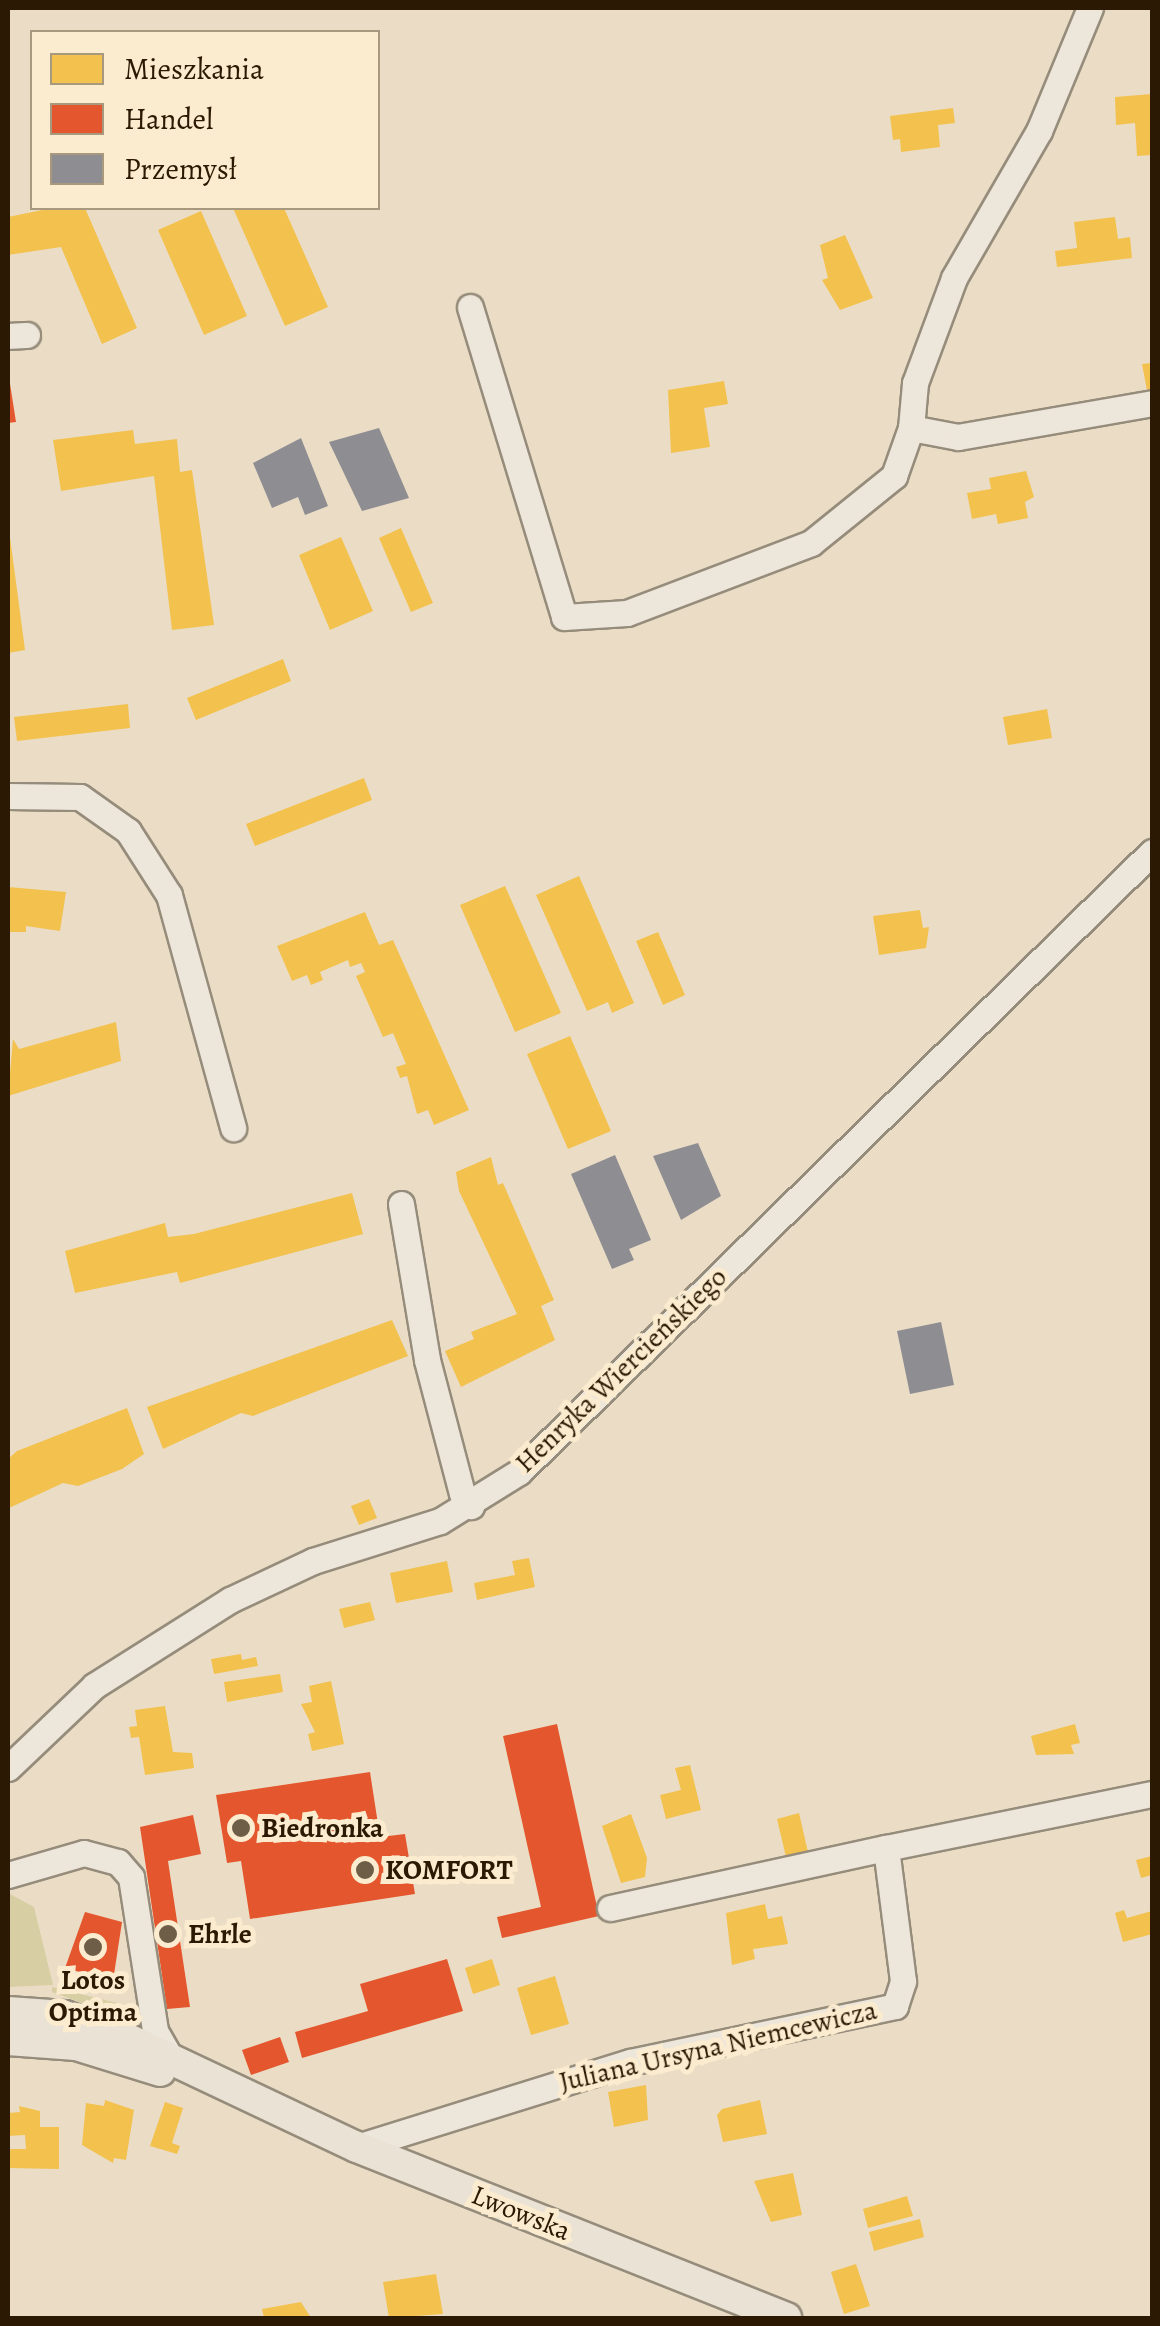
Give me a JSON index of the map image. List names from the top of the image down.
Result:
{
  "streets": {
    "main road": ["Lwowska"],
    "street": ["Henryka Wiercieńskiego", "Juliana Ursyna Niemcewicza"]
  },
  "crossings": [
    ["Juliana Ursyna Niemcewicza", "Lwowska"]
  ],
  "places": [
    "Biedronka",
    "KOMFORT",
    "Ehrle",
    "Lotos Optima"
  ],
  "legend": ["Mieszkania", "Handel", "Przemysł"]
}
